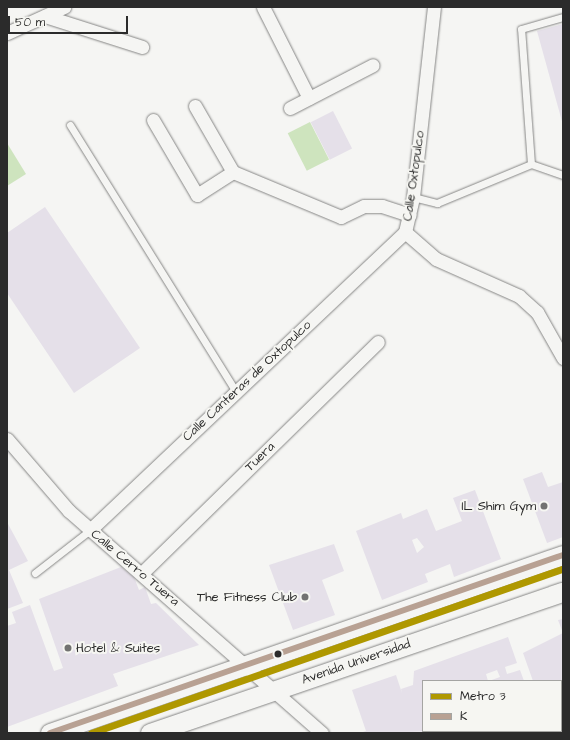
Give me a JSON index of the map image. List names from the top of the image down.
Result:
{
  "streets": {
    "main road": ["Avenida Universidad"],
    "street": [
      "Calle Oxtopulco",
      "Calle Canteras de Oxtopulco",
      "Tuera",
      "Calle Cerro Tuera"
    ]
  },
  "crossings": [
    ["Calle Oxtopulco", "Calle Canteras de Oxtopulco"],
    ["Calle Canteras de Oxtopulco", "Calle Cerro Tuera"],
    ["Tuera", "Calle Cerro Tuera"],
    ["Calle Cerro Tuera", "Avenida Universidad"]
  ],
  "places": ["IL Shim Gym", "The Fitness Club", "Hotel & Suites"],
  "lines": ["transit line K", "metro line 3"],
  "legend": ["Metro 3", "K"],
  "scale_bar": "50 m"
}
